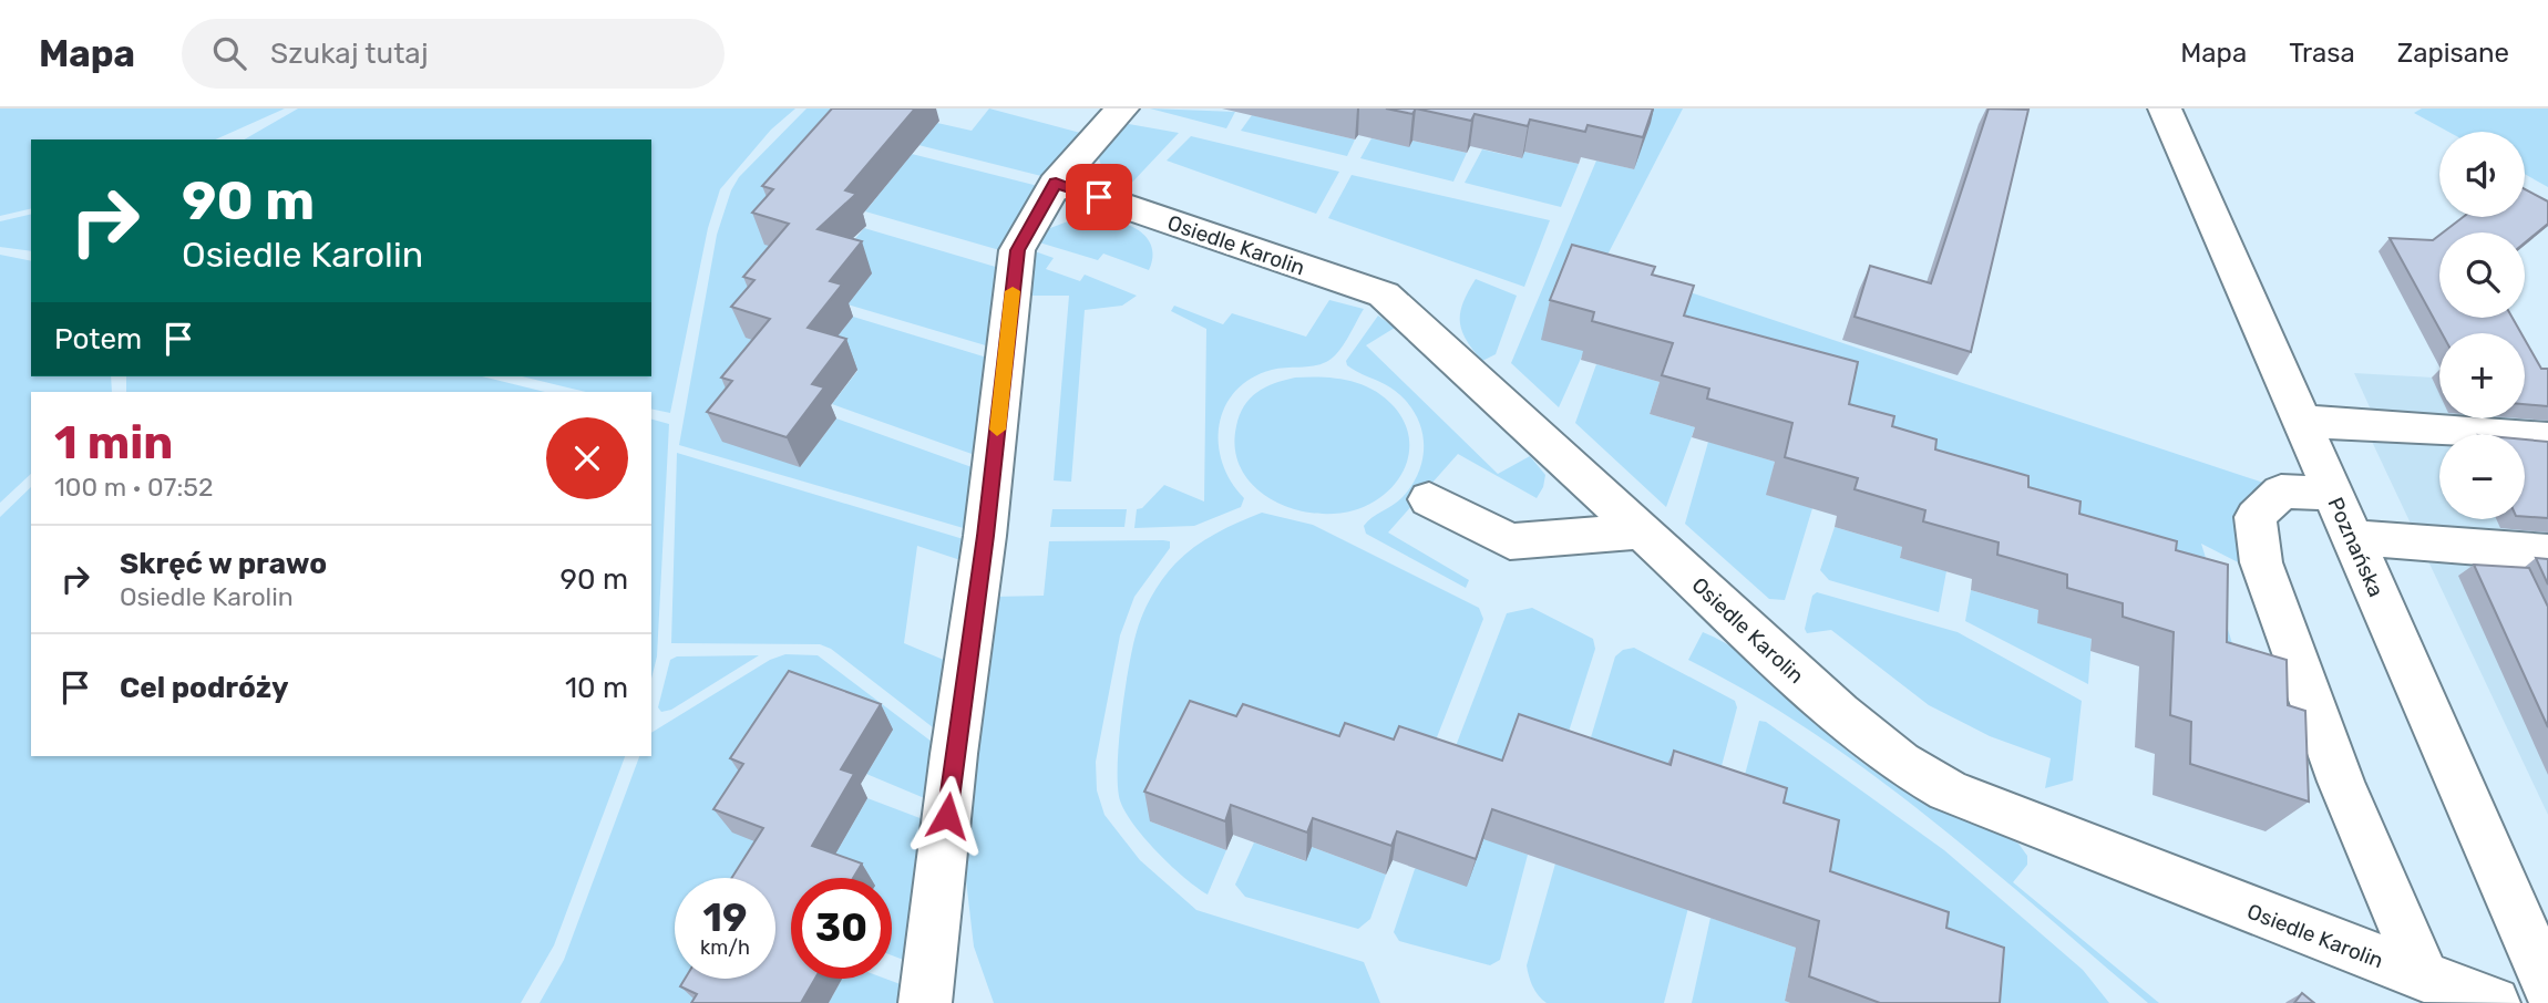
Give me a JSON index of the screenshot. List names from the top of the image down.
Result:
{
  "streets": {
    "street": ["Osiedle Karolin", "Poznańska"]
  },
  "page": {
    "header": "Mapa",
    "search": "Szukaj tutaj",
    "nav": ["Mapa", "Trasa", "Zapisane"],
    "map_buttons": ["+", "−"],
    "turn": ["90 m", "Osiedle Karolin"],
    "then": "Potem",
    "heading": ["1 min", "100 m · 07:52"],
    "list": [
      {
        "name": "Skręć w prawo",
        "note": "Osiedle Karolin",
        "value": "90 m"
      },
      {
        "name": "Cel podróży",
        "value": "10 m"
      }
    ],
    "speed": "19 km/h",
    "limit": "30"
  }
}
